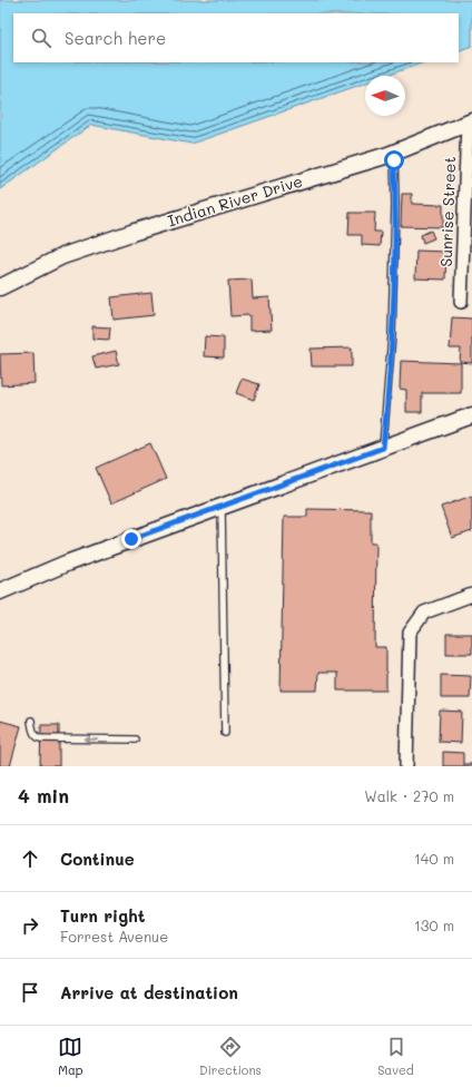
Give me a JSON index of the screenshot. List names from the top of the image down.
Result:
{
  "streets": {
    "street": ["Indian River Drive", "Sunrise Street"]
  },
  "crossings": [
    ["Indian River Drive", "Sunrise Street"]
  ],
  "north": "left",
  "page": {
    "search": "Search here",
    "heading": ["4 min", "Walk · 270 m"],
    "list": [
      ["Continue", "140 m"],
      ["Turn right", "Forrest Avenue", "130 m"],
      "Arrive at destination"
    ],
    "nav": ["Map", "Directions", "Saved"]
  }
}
